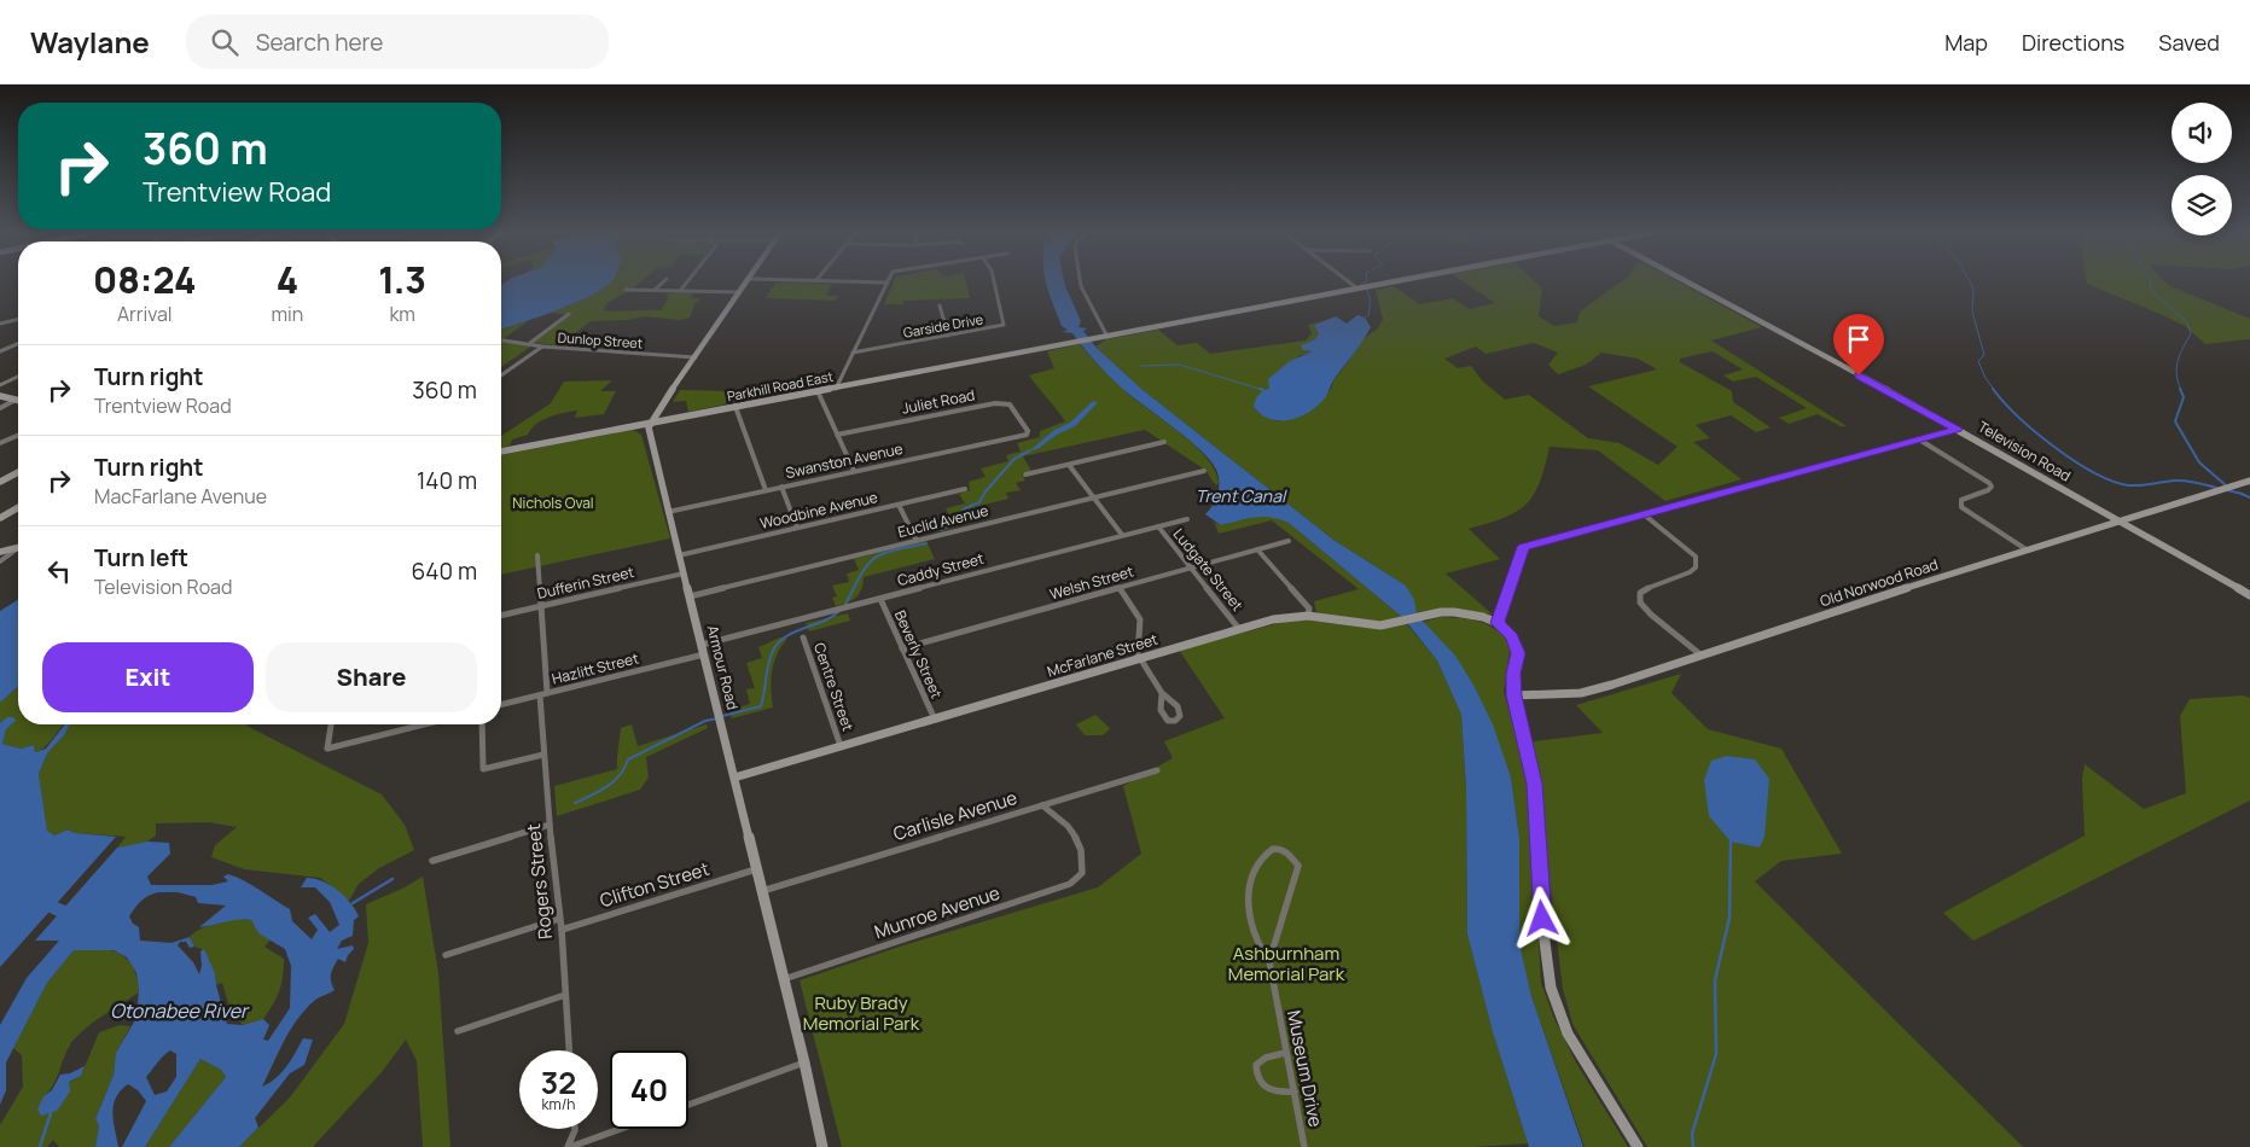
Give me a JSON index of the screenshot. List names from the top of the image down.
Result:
{
  "streets": {
    "main road": [
      "Parkhill Road East",
      "Television Road",
      "Old Norwood Road",
      "McFarlane Street",
      "Armour Road"
    ],
    "street": [
      "Garside Drive",
      "Dunlop Street",
      "Juliet Road",
      "Swanston Avenue",
      "Woodbine Avenue",
      "Euclid Avenue",
      "Caddy Street",
      "Ludgate Street",
      "Dufferin Street",
      "Welsh Street",
      "Beverly Street",
      "Hazlitt Street",
      "Centre Street",
      "Carlisle Avenue",
      "Rogers Street",
      "Clifton Street",
      "Munroe Avenue",
      "Museum Drive"
    ]
  },
  "crossings": [
    ["Parkhill Road East", "Armour Road"],
    ["Juliet Road", "Swanston Avenue"],
    ["Television Road", "Old Norwood Road"],
    ["Swanston Avenue", "Armour Road"],
    ["Woodbine Avenue", "Armour Road"],
    ["Euclid Avenue", "Armour Road"],
    ["Caddy Street", "Ludgate Street"],
    ["Caddy Street", "Beverly Street"],
    ["Caddy Street", "Armour Road"],
    ["Ludgate Street", "Welsh Street"],
    ["Ludgate Street", "McFarlane Street"],
    ["Dufferin Street", "Armour Road"],
    ["Dufferin Street", "Rogers Street"],
    ["Welsh Street", "Beverly Street"],
    ["Beverly Street", "McFarlane Street"],
    ["McFarlane Street", "Armour Road"],
    ["McFarlane Street", "Centre Street"],
    ["Armour Road", "Hazlitt Street"],
    ["Armour Road", "Carlisle Avenue"],
    ["Armour Road", "Clifton Street"],
    ["Armour Road", "Munroe Avenue"],
    ["Hazlitt Street", "Rogers Street"],
    ["Carlisle Avenue", "Munroe Avenue"],
    ["Rogers Street", "Clifton Street"]
  ],
  "water": ["Trent Canal", "Otonabee River"],
  "parks": ["Nichols Oval", "Ashburnham Memorial Park", "Ruby Brady Memorial Park"],
  "page": {
    "header": "Waylane",
    "search": "Search here",
    "nav": ["Map", "Directions", "Saved"],
    "turn": ["360 m", "Trentview Road"],
    "eta": [
      "08:24",
      "Arrival",
      "4",
      "min",
      "1.3",
      "km"
    ],
    "list": [
      {
        "name": "Turn right",
        "note": "Trentview Road",
        "value": "360 m"
      },
      {
        "name": "Turn right",
        "note": "MacFarlane Avenue",
        "value": "140 m"
      },
      {
        "name": "Turn left",
        "note": "Television Road",
        "value": "640 m"
      }
    ],
    "buttons": ["Exit", "Share"],
    "speed": "32 km/h",
    "limit": "40"
  }
}
